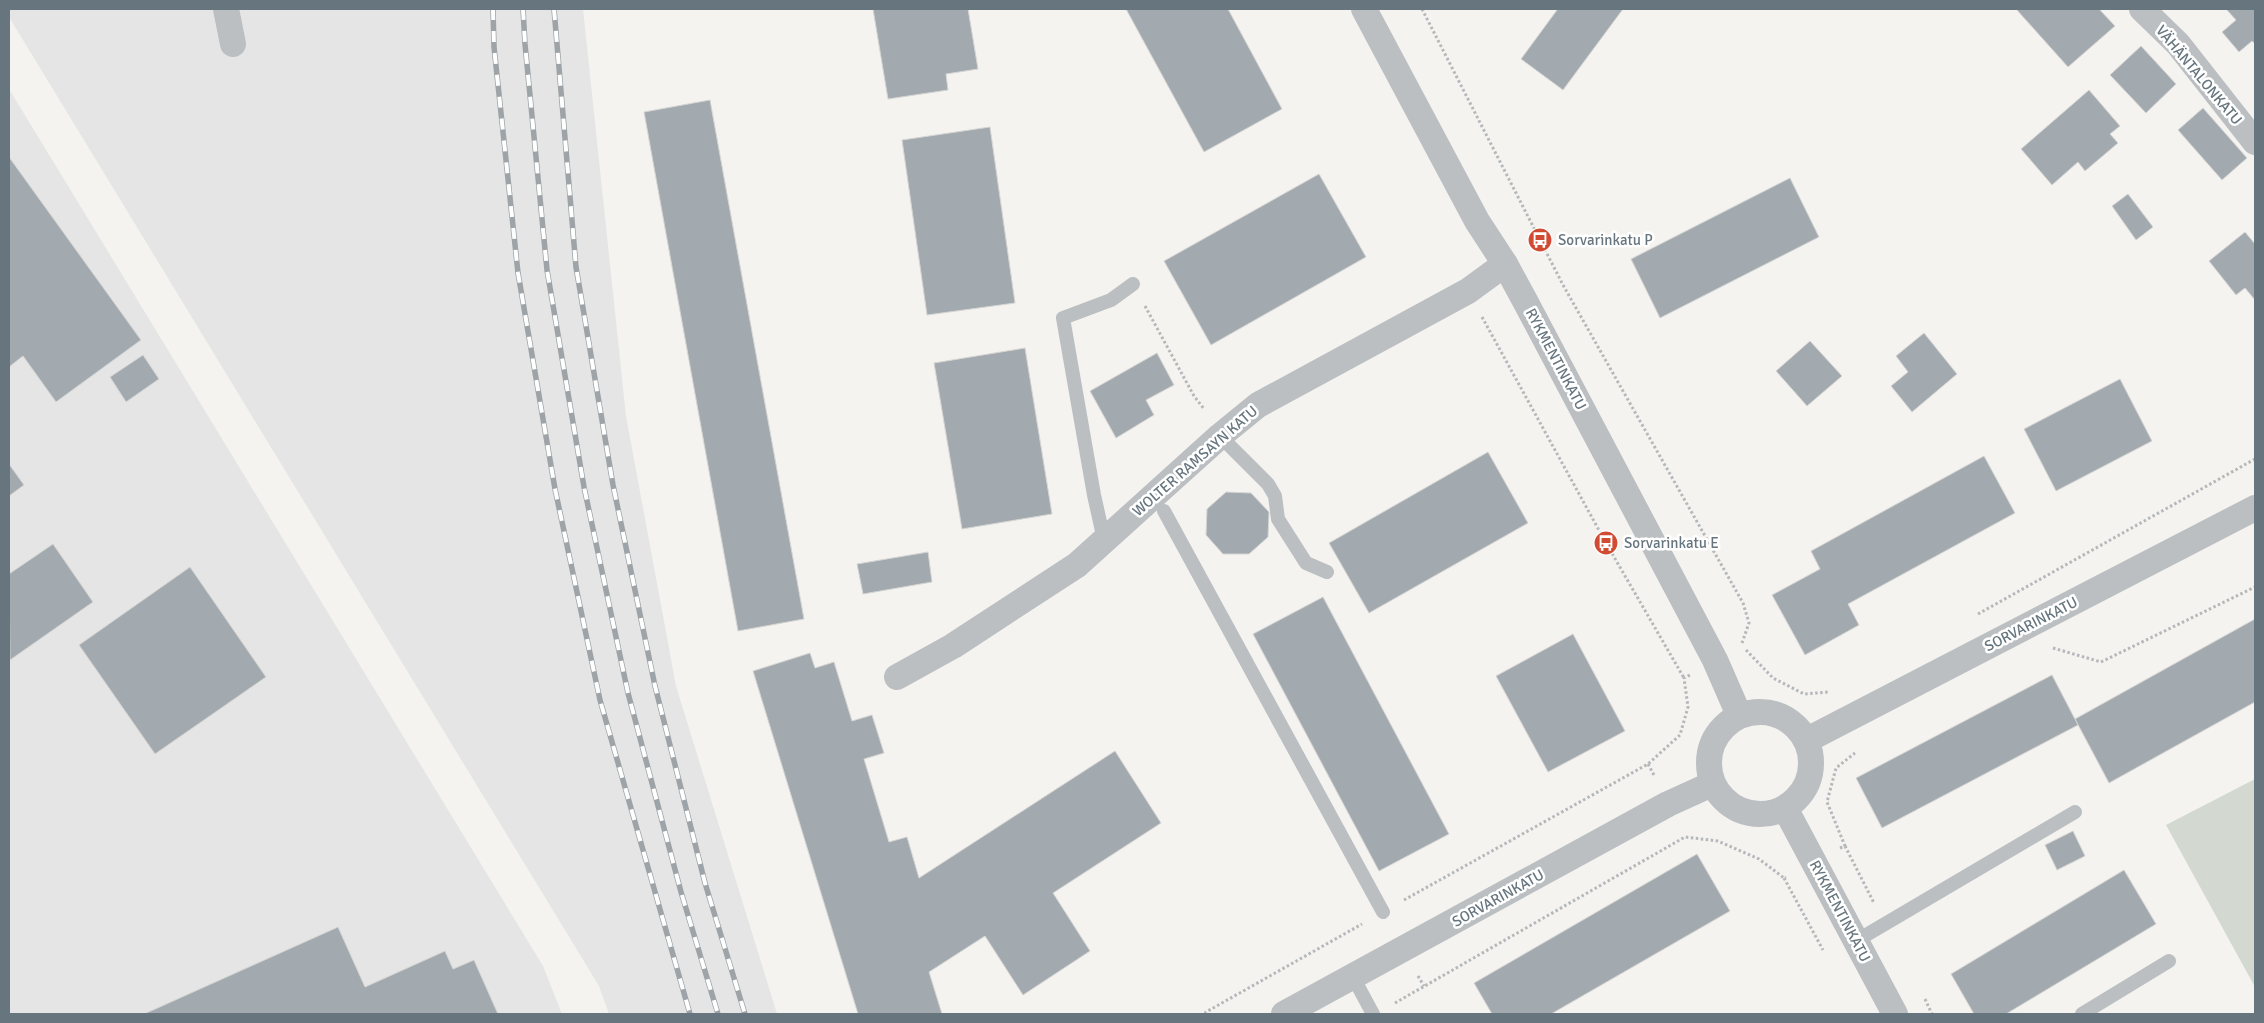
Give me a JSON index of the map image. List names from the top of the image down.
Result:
{
  "streets": {
    "street": [
      "VÄHÄNTALONKATU",
      "RYKMENTINKATU",
      "WOLTER RAMSAYN KATU",
      "SORVARINKATU"
    ]
  },
  "crossings": [
    ["RYKMENTINKATU", "WOLTER RAMSAYN KATU"],
    ["RYKMENTINKATU", "SORVARINKATU"]
  ],
  "places": {
    "bus stop": ["Sorvarinkatu P", "Sorvarinkatu E"]
  }
}
